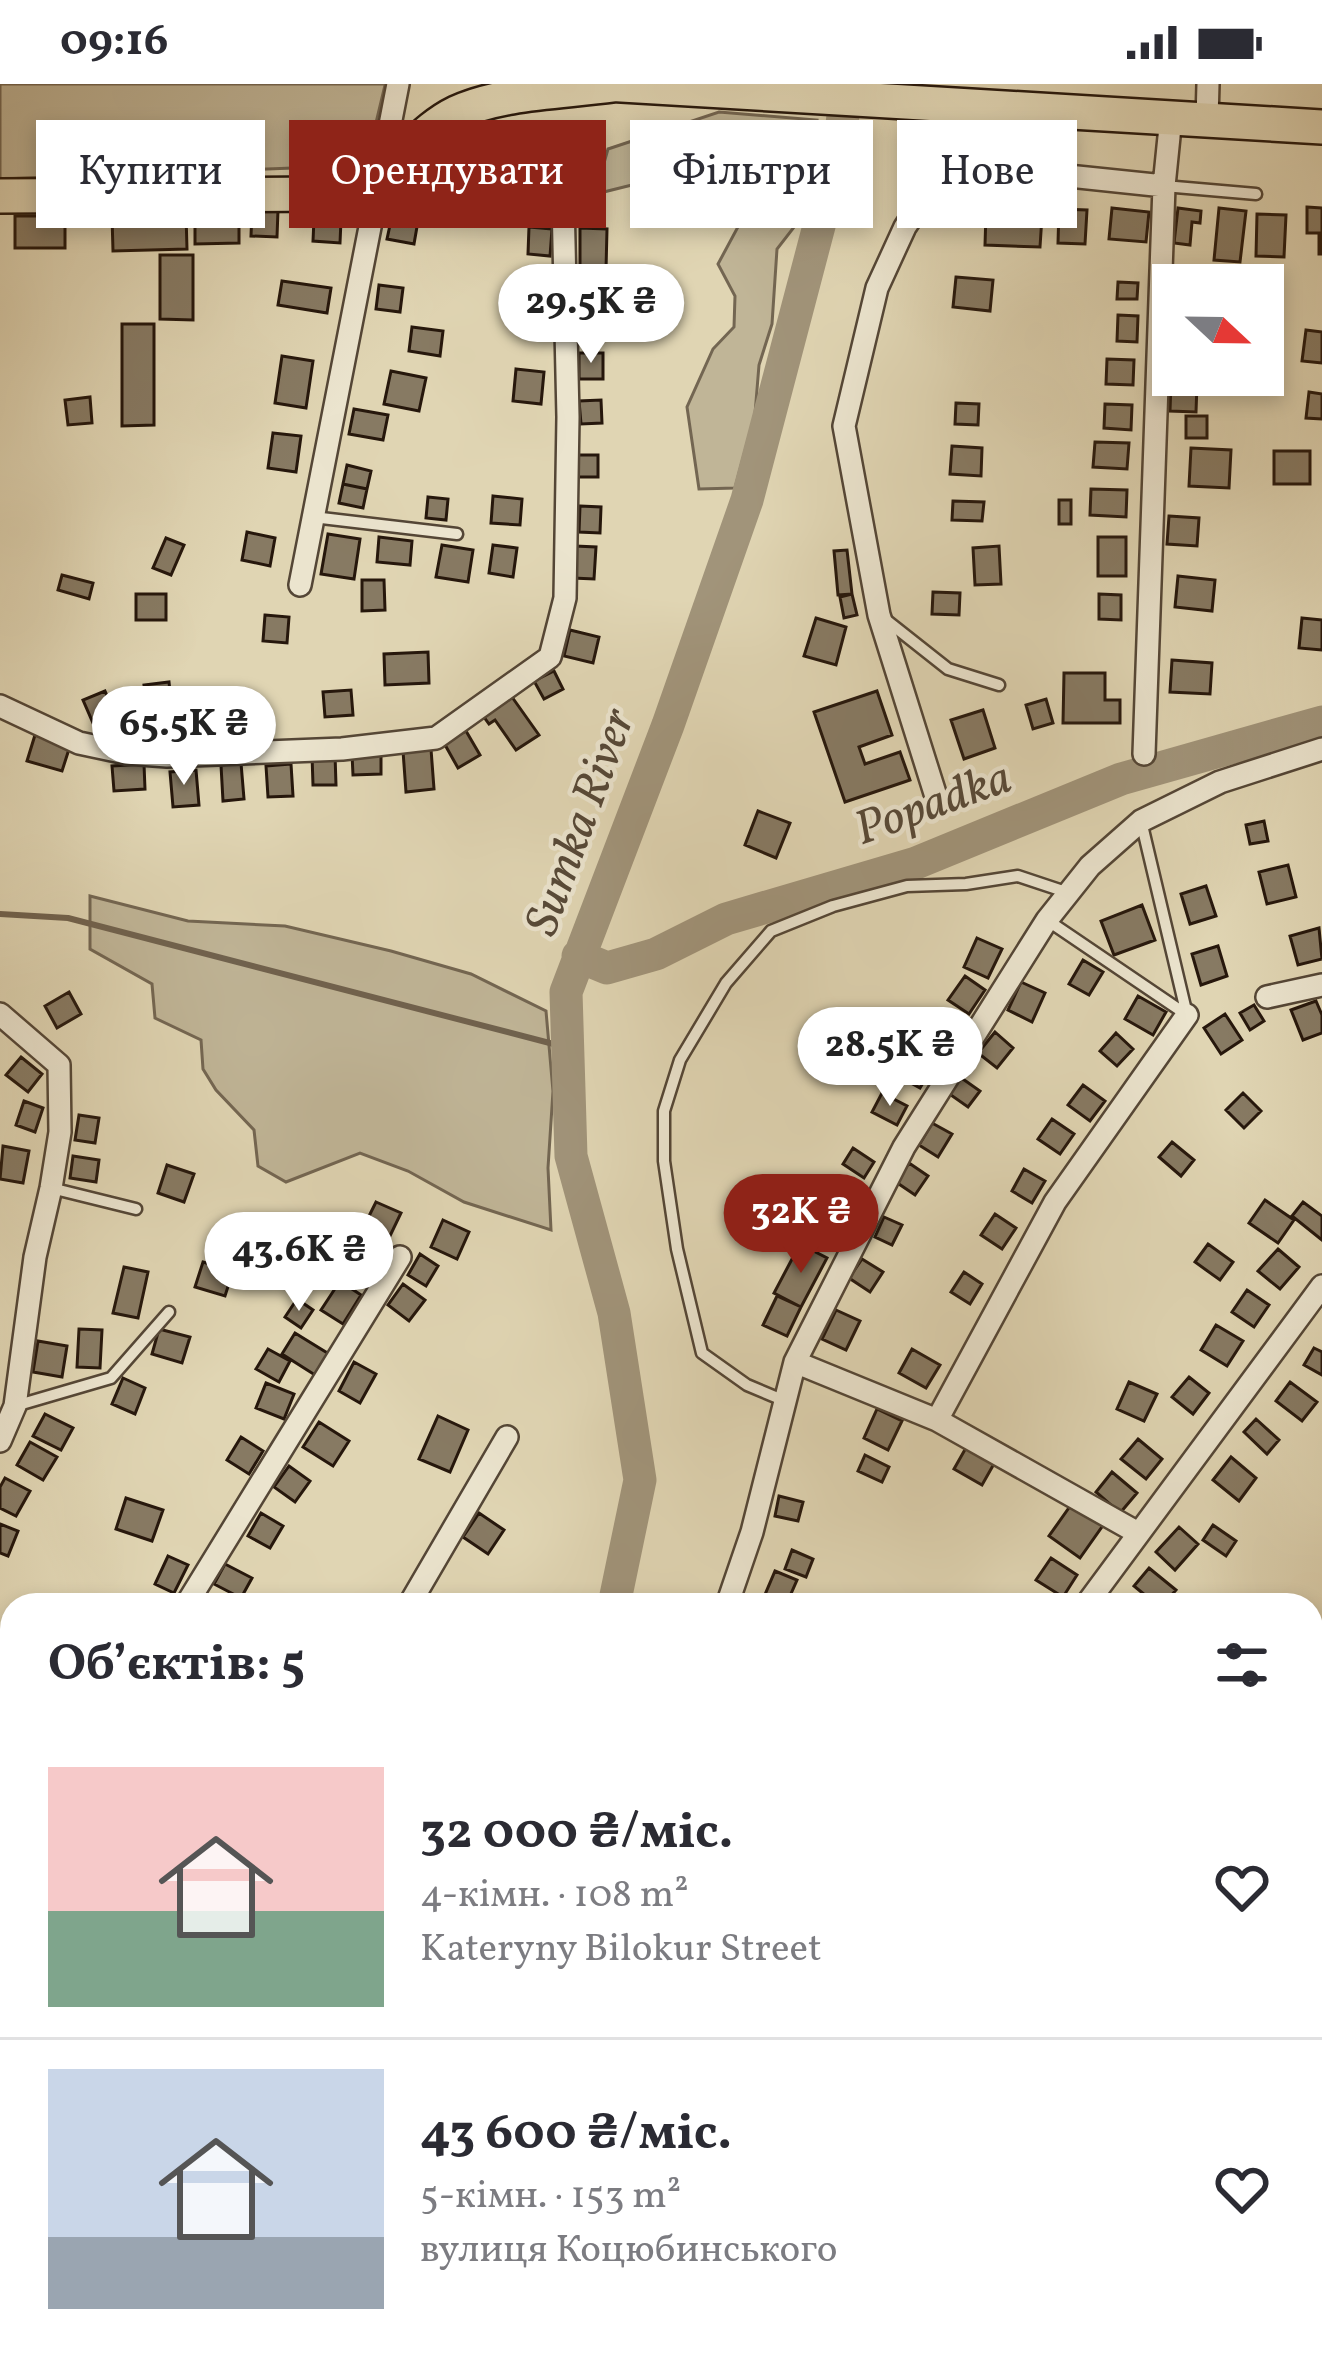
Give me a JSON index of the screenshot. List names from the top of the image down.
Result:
{
  "water": ["Popadka", "Sumka River"],
  "north": "right",
  "page": {
    "status": "09:16",
    "chip": [
      "Купити",
      "Орендувати",
      "Фільтри",
      "Нове"
    ],
    "price": [
      "29.5K ₴",
      "65.5K ₴",
      "28.5K ₴",
      "32K ₴",
      "43.6K ₴"
    ],
    "heading": "Об’єктів: 5",
    "list": [
      {
        "name": "32 000 ₴/міс.",
        "note": "4-кімн. · 108 m² · Kateryny Bilokur Street"
      },
      {
        "name": "43 600 ₴/міс.",
        "note": "5-кімн. · 153 m² · вулиця Коцюбинського"
      }
    ]
  }
}
